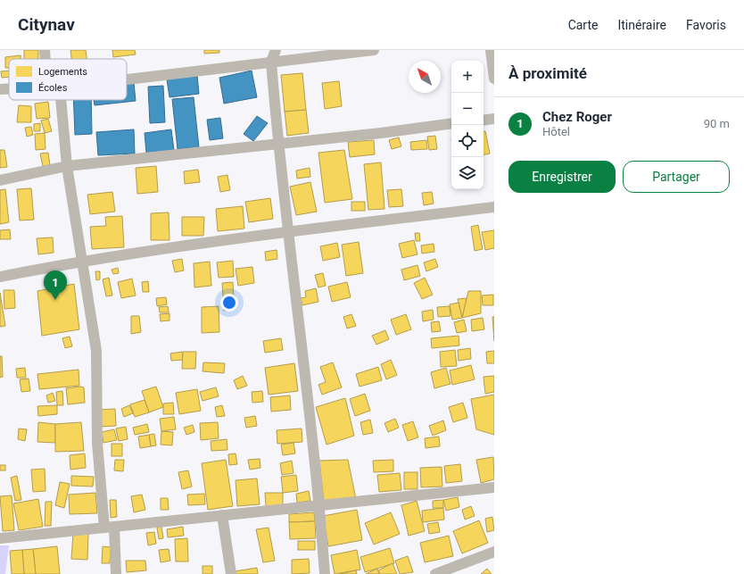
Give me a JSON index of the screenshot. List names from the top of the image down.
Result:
{
  "legend": ["Logements", "Écoles"],
  "north": "top left",
  "page": {
    "header": "Citynav",
    "nav": ["Carte", "Itinéraire", "Favoris"],
    "heading": "À proximité",
    "map_buttons": ["+", "−"],
    "list": [
      {
        "mark": "1",
        "name": "Chez Roger",
        "note": "Hôtel",
        "value": "90 m"
      }
    ],
    "buttons": ["Enregistrer", "Partager"],
    "pins": "1"
  }
}
